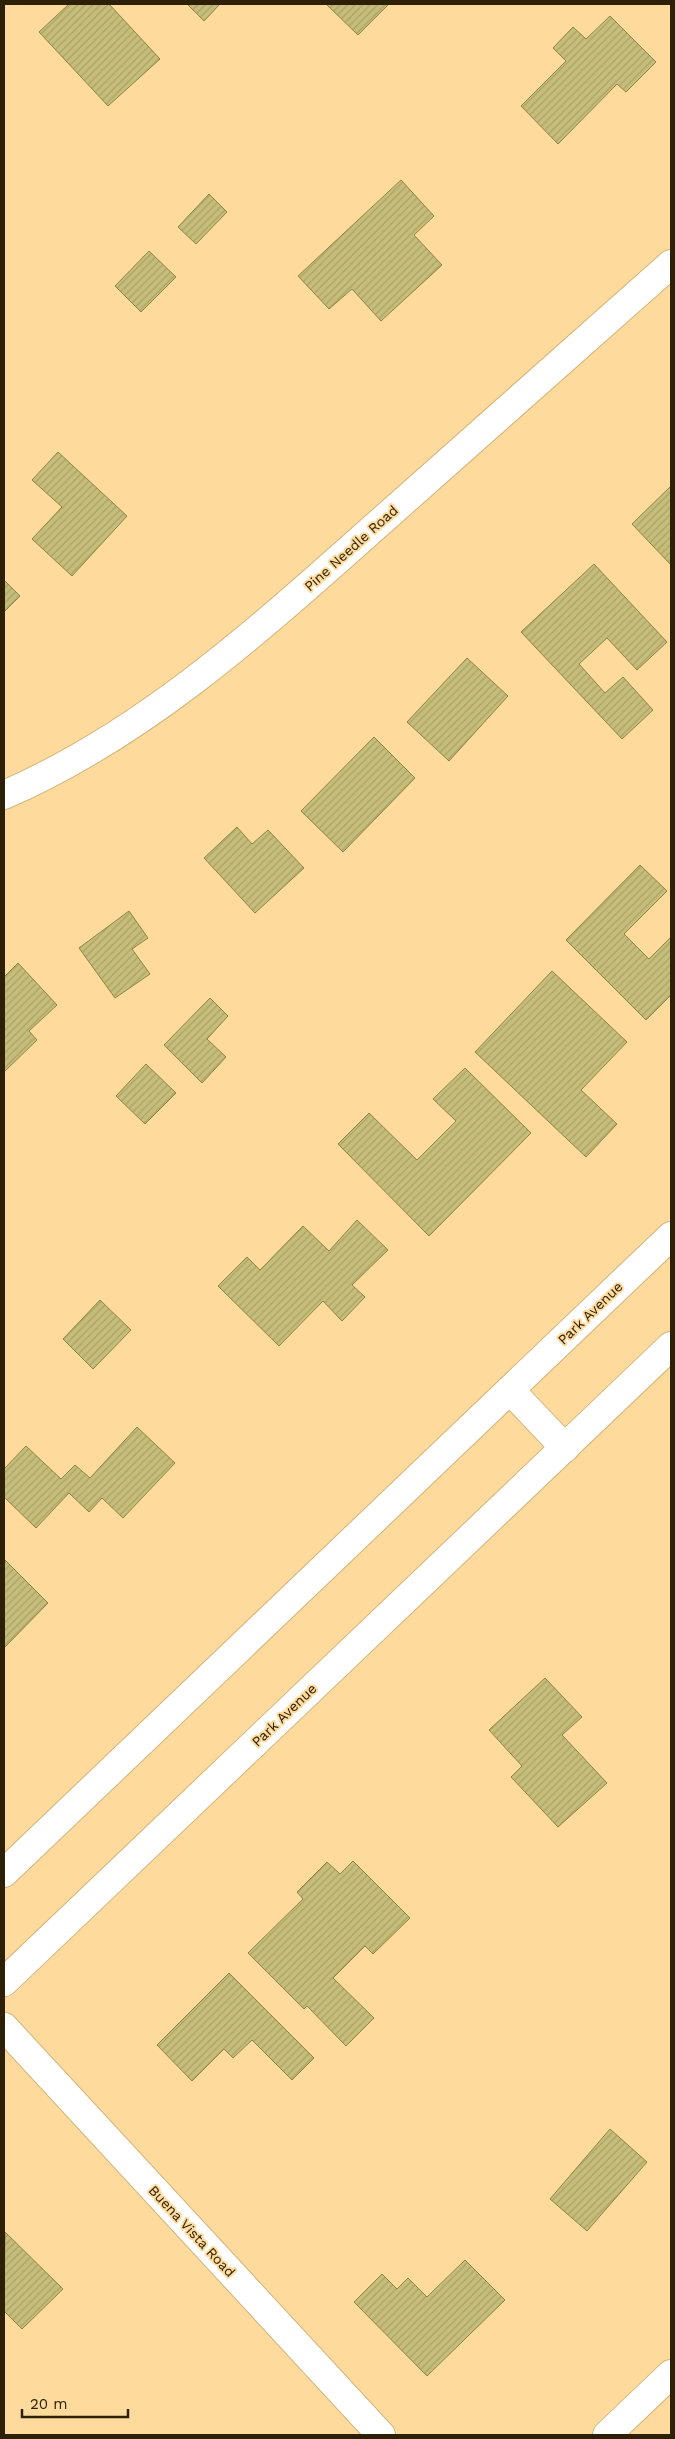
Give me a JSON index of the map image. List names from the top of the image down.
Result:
{
  "streets": {
    "street": ["Pine Needle Road", "Park Avenue", "Buena Vista Road"]
  },
  "scale_bar": "20 m"
}
